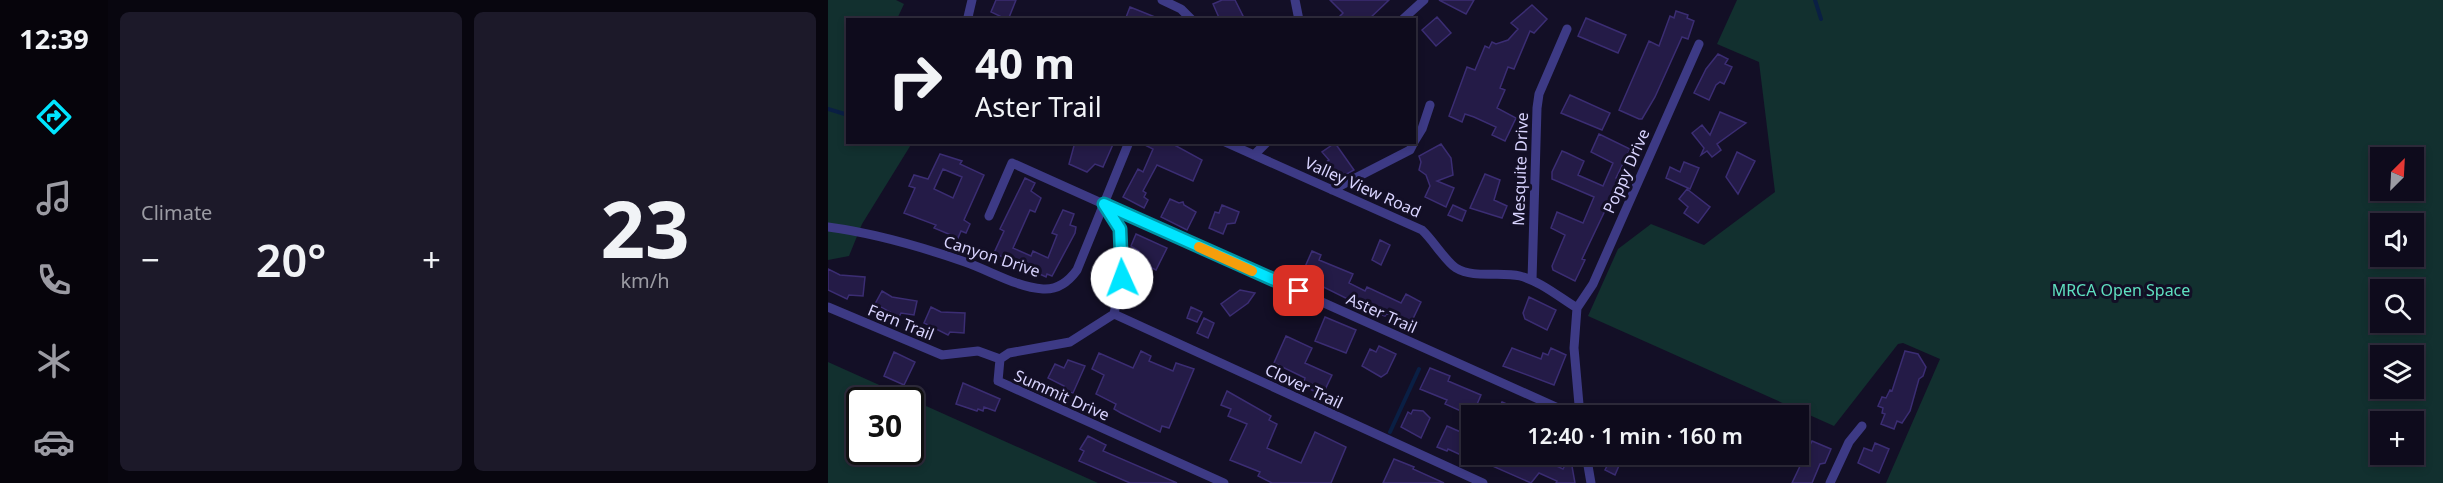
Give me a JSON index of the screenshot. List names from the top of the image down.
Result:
{
  "streets": {
    "street": [
      "Mesquite Drive",
      "Poppy Drive",
      "Valley View Road",
      "Canyon Drive",
      "Aster Trail",
      "Fern Trail",
      "Clover Trail",
      "Summit Drive"
    ]
  },
  "crossings": [
    ["Mesquite Drive", "Valley View Road"],
    ["Poppy Drive", "Valley View Road"],
    ["Canyon Drive", "Aster Trail"],
    ["Fern Trail", "Summit Drive"],
    ["Clover Trail", "Summit Drive"]
  ],
  "parks": ["MRCA Open Space"],
  "north": "top right",
  "page": {
    "tabs": "12:39",
    "tile": [
      "Climate",
      ["23", "km/h"]
    ],
    "turn": ["40 m", "Aster Trail"],
    "map_buttons": "+",
    "heat": ["−", "20°", "+"],
    "limit": "30",
    "trip": "12:40 · 1 min · 160 m"
  }
}
